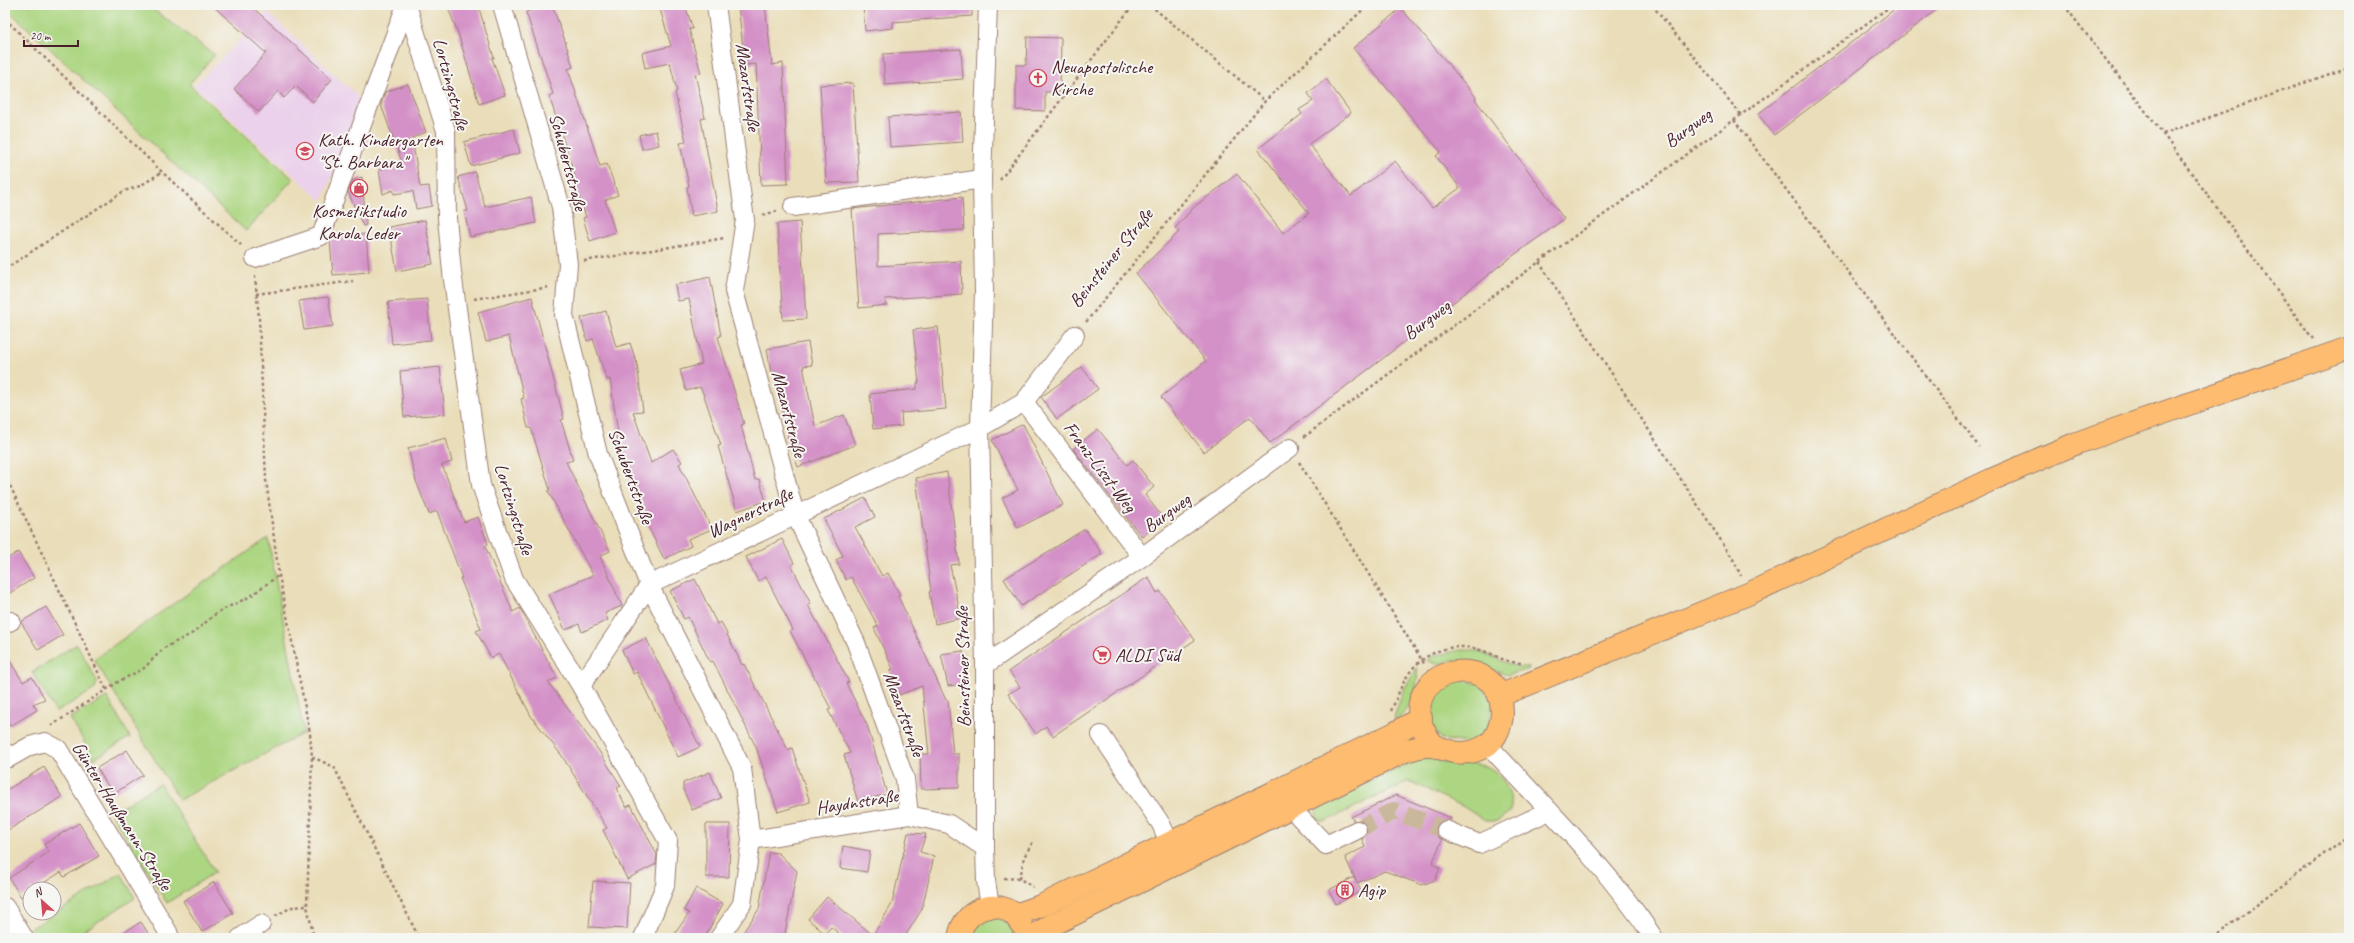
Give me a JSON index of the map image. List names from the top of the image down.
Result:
{
  "streets": {
    "street": [
      "Lortzingstraße",
      "Mozartstraße",
      "Burgweg",
      "Schubertstraße",
      "Beinsteiner Straße",
      "Franz-Liszt-Weg",
      "Wagnerstraße",
      "Haydnstraße",
      "Günter-Haußmann-Straße"
    ]
  },
  "crossings": [
    ["Mozartstraße", "Wagnerstraße"],
    ["Mozartstraße", "Haydnstraße"],
    ["Burgweg", "Beinsteiner Straße"],
    ["Burgweg", "Franz-Liszt-Weg"],
    ["Schubertstraße", "Wagnerstraße"],
    ["Schubertstraße", "Haydnstraße"],
    ["Beinsteiner Straße", "Franz-Liszt-Weg"],
    ["Beinsteiner Straße", "Wagnerstraße"],
    ["Beinsteiner Straße", "Haydnstraße"]
  ],
  "places": {
    "church": ["Neuapostolische Kirche"],
    "school or university": ["Kath. Kindergarten \"St. Barbara\""],
    "shop": ["Kosmetikstudio Karola Leder"],
    "supermarket": ["ALDI Süd"],
    "building": ["Agip"]
  },
  "scale_bar": "20 m",
  "north": "top left"
}
